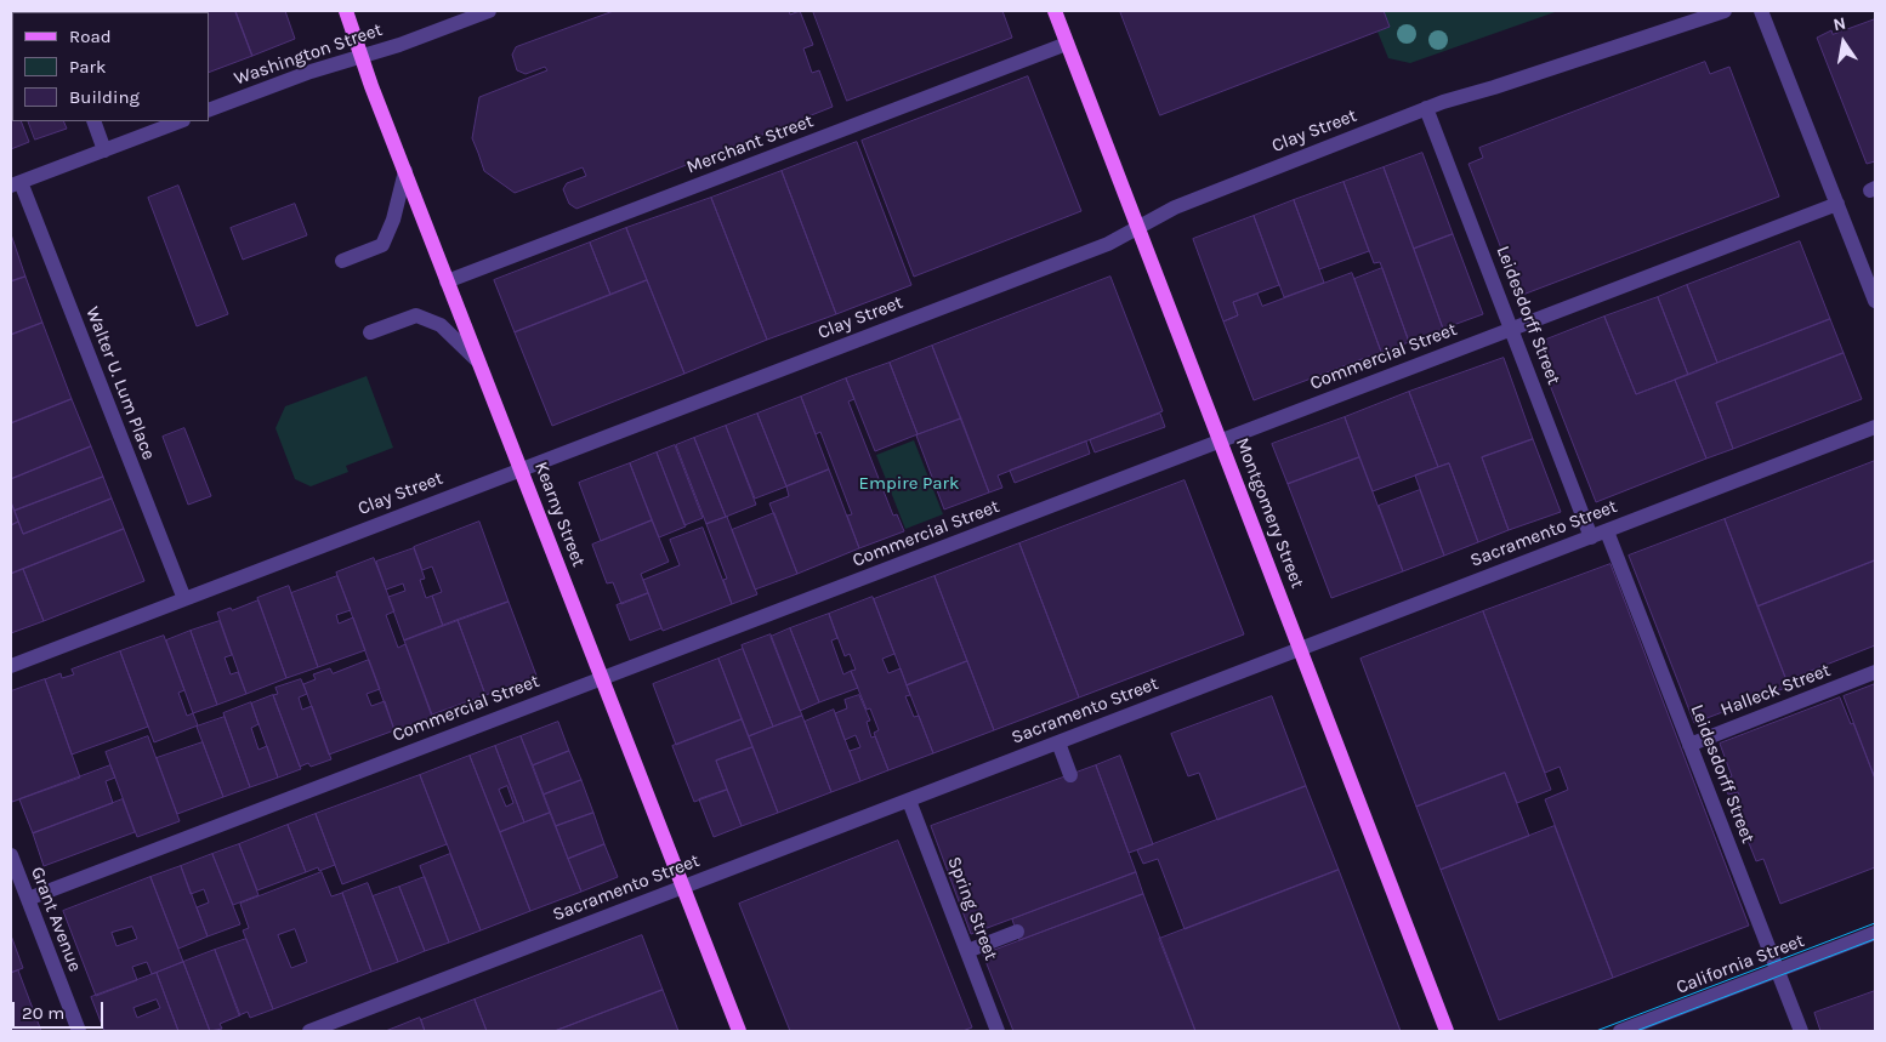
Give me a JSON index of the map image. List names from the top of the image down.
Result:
{
  "streets": {
    "main road": ["Montgomery Street", "Kearny Street"],
    "street": [
      "Washington Street",
      "Clay Street",
      "Merchant Street",
      "Leidesdorff Street",
      "Commercial Street",
      "Walter U. Lum Place",
      "Sacramento Street",
      "Halleck Street",
      "Spring Street",
      "Grant Avenue",
      "California Street"
    ]
  },
  "crossings": [
    ["Washington Street", "Kearny Street"],
    ["Clay Street", "Leidesdorff Street"],
    ["Clay Street", "Walter U. Lum Place"],
    ["Clay Street", "Montgomery Street"],
    ["Clay Street", "Kearny Street"],
    ["Merchant Street", "Montgomery Street"],
    ["Merchant Street", "Kearny Street"],
    ["Leidesdorff Street", "Commercial Street"],
    ["Leidesdorff Street", "Sacramento Street"],
    ["Leidesdorff Street", "Halleck Street"],
    ["Leidesdorff Street", "California Street"],
    ["Commercial Street", "Montgomery Street"],
    ["Commercial Street", "Kearny Street"],
    ["Commercial Street", "Grant Avenue"],
    ["Montgomery Street", "Sacramento Street"],
    ["Kearny Street", "Sacramento Street"],
    ["Sacramento Street", "Spring Street"]
  ],
  "parks": ["Empire Park"],
  "legend": ["Road", "Park", "Building"],
  "scale_bar": "20 m",
  "north": "top"
}
